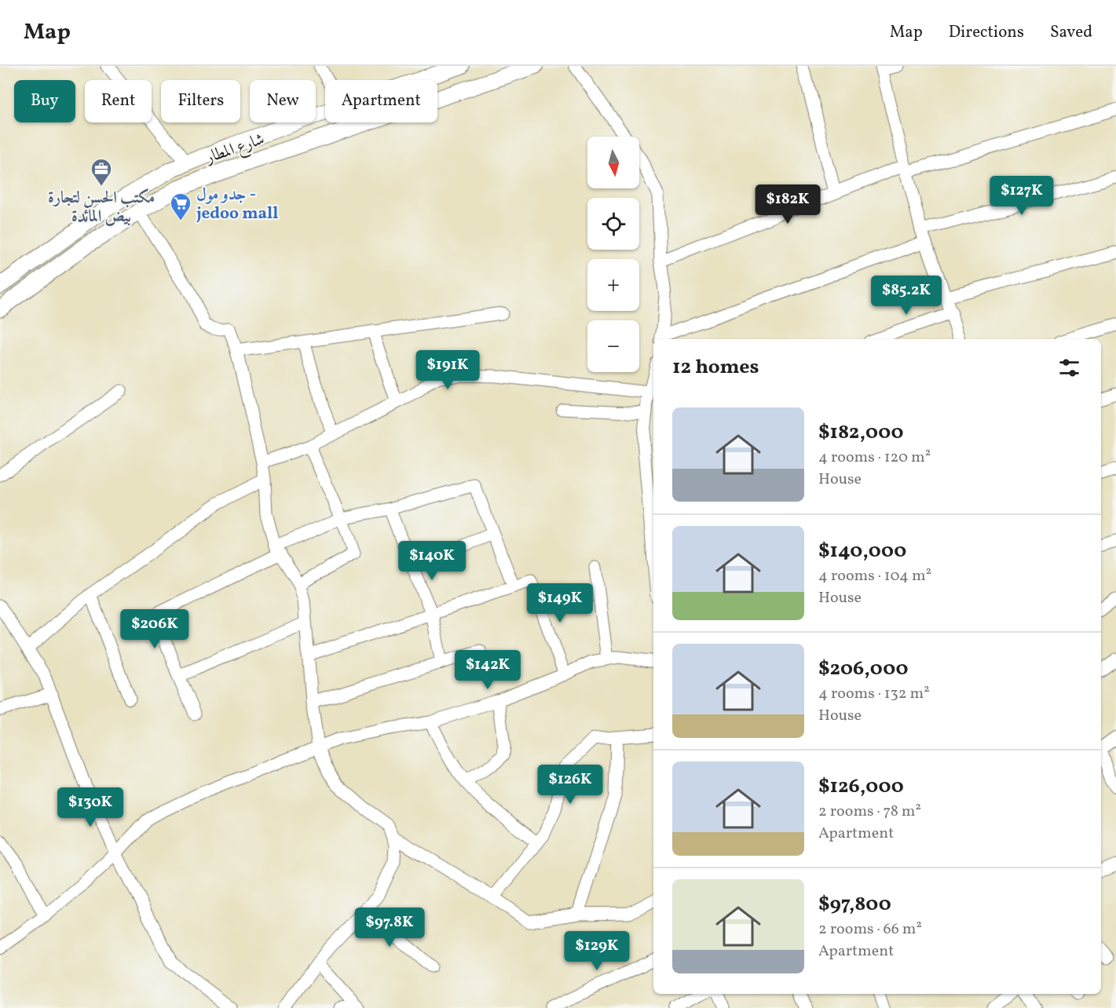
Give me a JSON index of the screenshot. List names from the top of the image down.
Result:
{
  "streets": {
    "main road": ["شارع المطار"]
  },
  "places": {
    "office": ["مكتب الحسن لتجارة بيض المائدة"],
    "supermarket": ["جدو مول - jedoo mall"]
  },
  "north": "bottom",
  "page": {
    "header": "Map",
    "nav": ["Map", "Directions", "Saved"],
    "chip": [
      "Buy",
      "Rent",
      "Filters",
      "New",
      "Apartment"
    ],
    "map_buttons": ["+", "−"],
    "price": [
      "$127K",
      "$182K",
      "$85.2K",
      "$191K",
      "$140K",
      "$149K",
      "$206K",
      "$142K",
      "$126K",
      "$130K",
      "$97.8K",
      "$129K"
    ],
    "heading": "12 homes",
    "list": [
      {
        "name": "$182,000",
        "note": "4 rooms · 120 m² · House"
      },
      {
        "name": "$140,000",
        "note": "4 rooms · 104 m² · House"
      },
      {
        "name": "$206,000",
        "note": "4 rooms · 132 m² · House"
      },
      {
        "name": "$126,000",
        "note": "2 rooms · 78 m² · Apartment"
      },
      {
        "name": "$97,800",
        "note": "2 rooms · 66 m² · Apartment"
      }
    ]
  }
}
